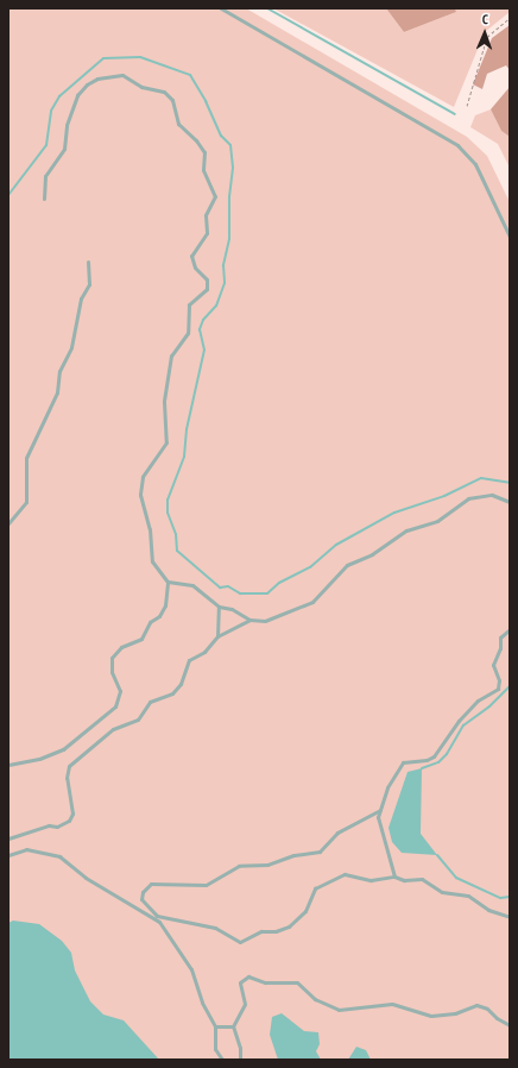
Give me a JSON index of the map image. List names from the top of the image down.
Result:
{
  "north": "top"
}
